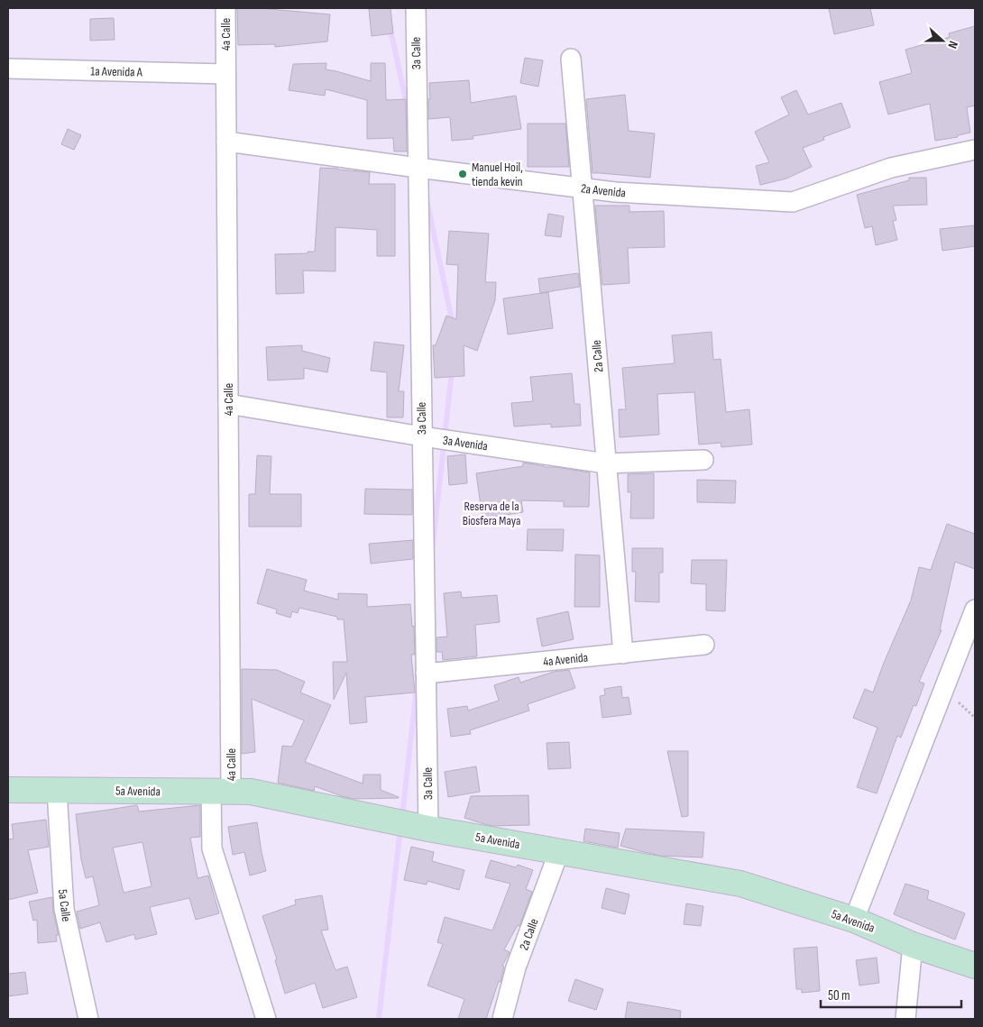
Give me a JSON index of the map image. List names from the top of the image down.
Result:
{
  "streets": {
    "street": [
      "4a Calle",
      "3a Calle",
      "1a Avenida A",
      "2a Avenida",
      "2a Calle",
      "3a Avenida",
      "4a Avenida",
      "5a Avenida",
      "5a Calle"
    ]
  },
  "crossings": [
    ["4a Calle", "1a Avenida A"],
    ["4a Calle", "2a Avenida"],
    ["4a Calle", "3a Avenida"],
    ["4a Calle", "5a Avenida"],
    ["3a Calle", "2a Avenida"],
    ["3a Calle", "3a Avenida"],
    ["3a Calle", "4a Avenida"],
    ["3a Calle", "5a Avenida"],
    ["2a Avenida", "2a Calle"],
    ["2a Calle", "3a Avenida"],
    ["2a Calle", "4a Avenida"],
    ["2a Calle", "5a Avenida"],
    ["5a Avenida", "5a Calle"]
  ],
  "parks": ["Reserva de la Biosfera Maya"],
  "places": ["Manuel Hoil, tienda kevin"],
  "scale_bar": "50 m",
  "north": "right"
}
